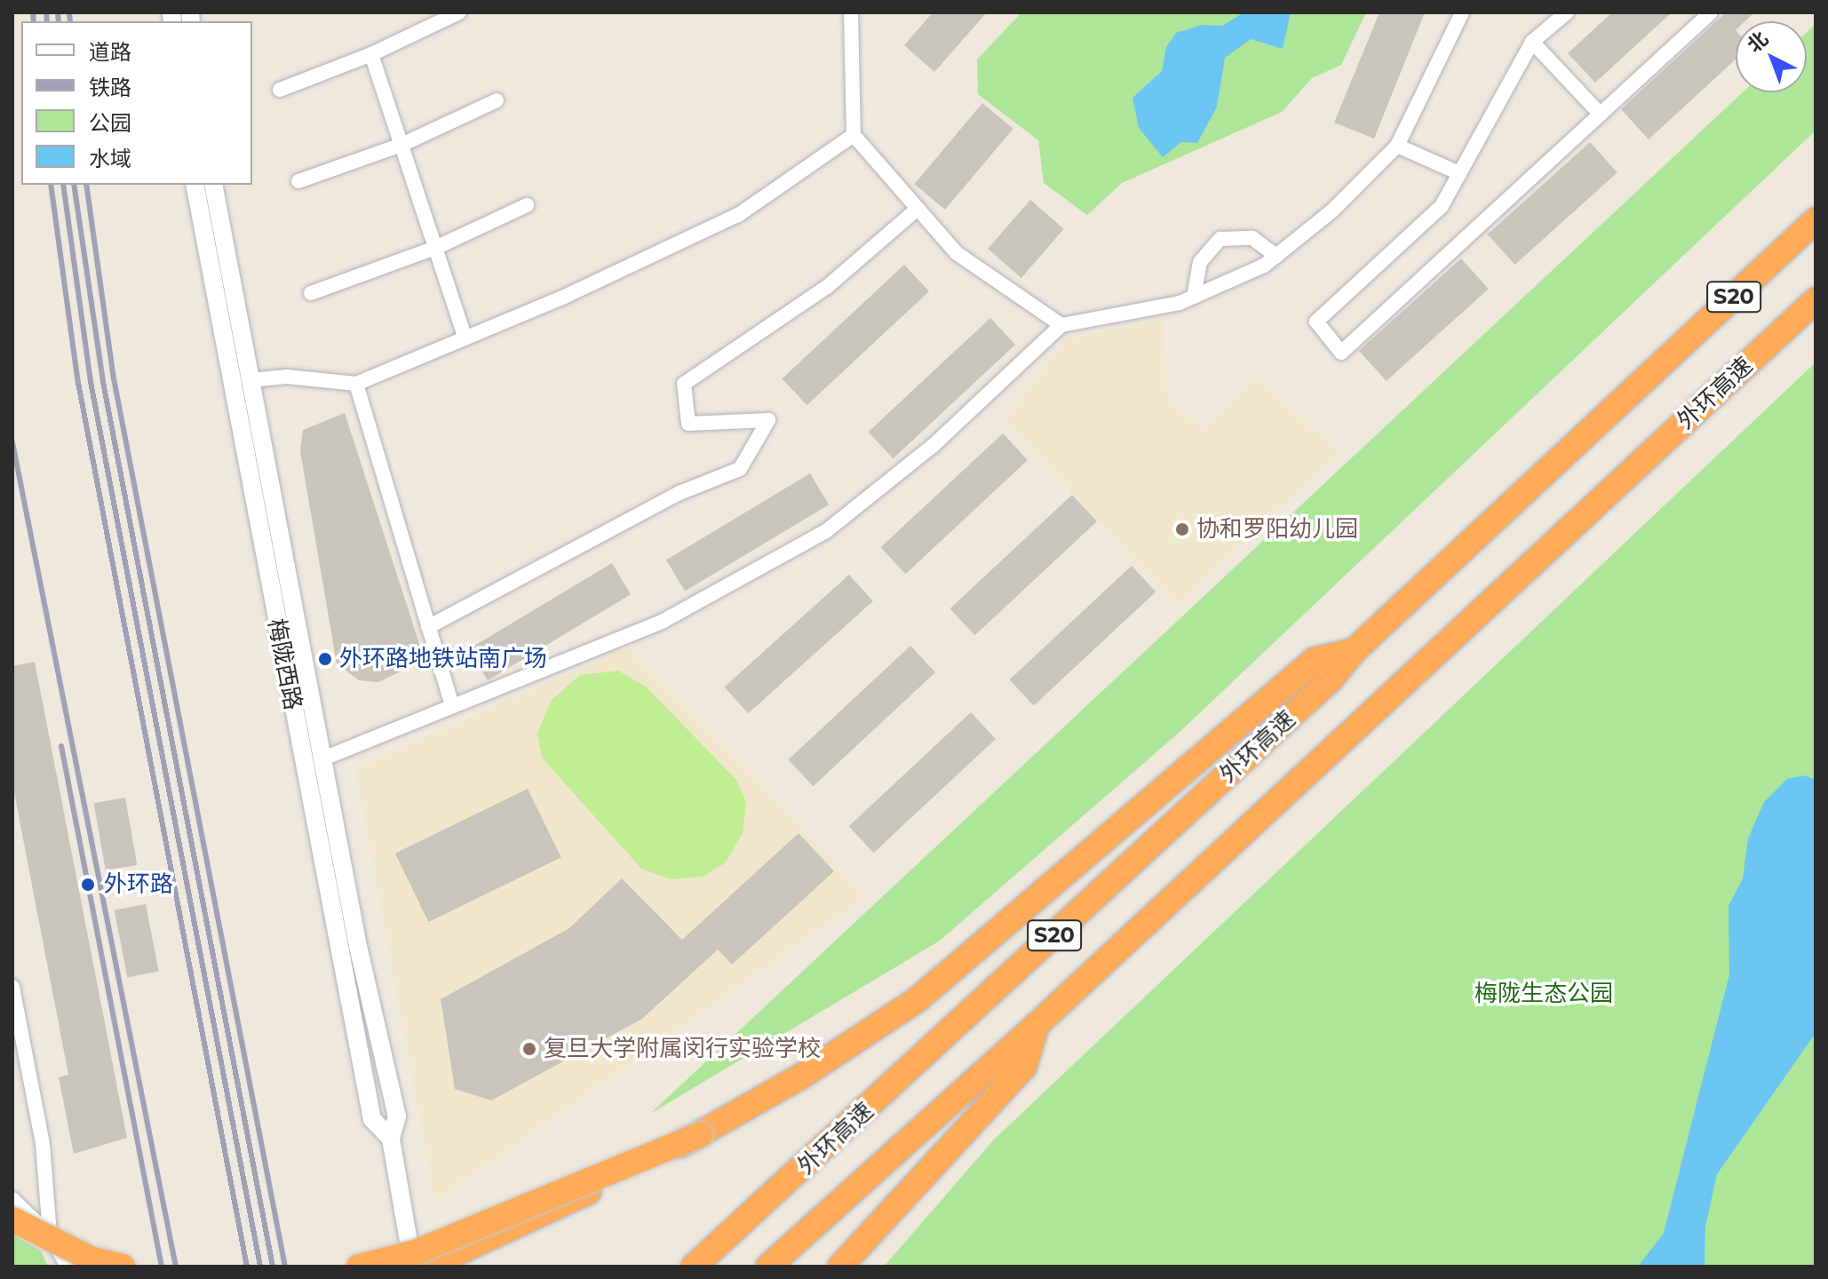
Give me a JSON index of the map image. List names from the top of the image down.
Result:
{
  "streets": {
    "highway": ["S20", "外环高速"],
    "street": ["梅陇西路"]
  },
  "parks": ["梅陇生态公园"],
  "places": [
    "协和罗阳幼儿园",
    "外环路地铁站南广场",
    "外环路",
    "复旦大学附属闵行实验学校"
  ],
  "legend": [
    "道路",
    "铁路",
    "公园",
    "水域"
  ],
  "north": "top left"
}
